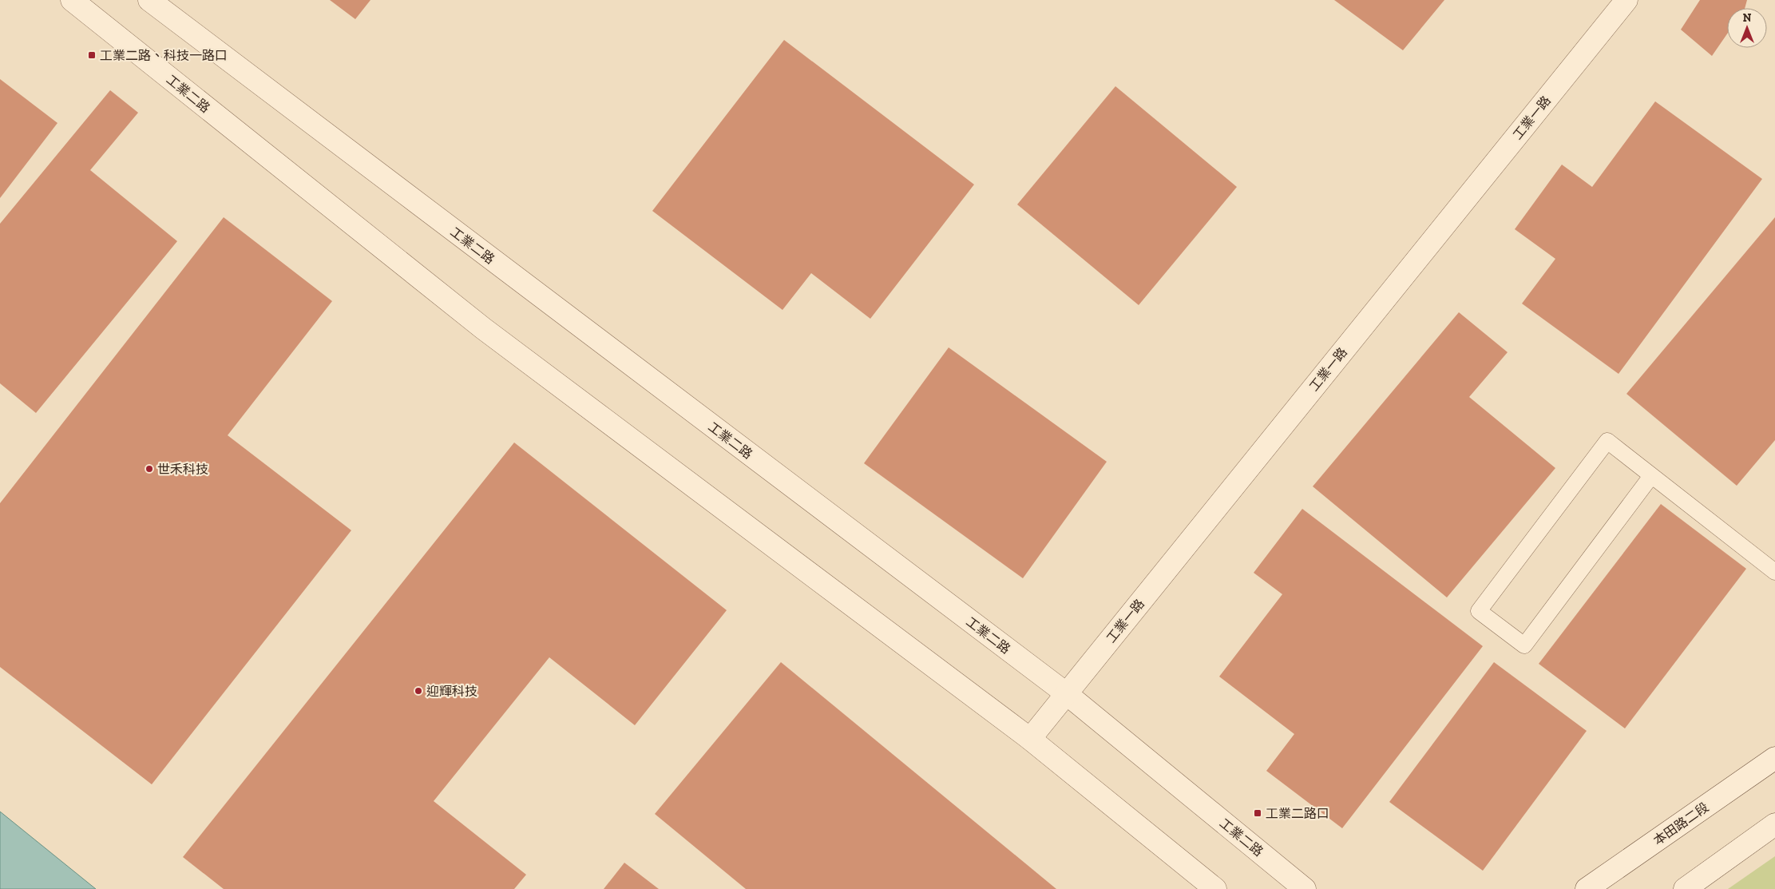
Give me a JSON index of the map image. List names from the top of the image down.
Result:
{
  "streets": {
    "street": ["工業二路", "工業一路", "本田路二段"]
  },
  "crossings": [
    ["工業二路", "工業一路"]
  ],
  "places": {
    "transit": ["工業二路、科技一路口", "工業二路口"],
    "other": ["世禾科技", "迎輝科技"]
  },
  "north": "top"
}
